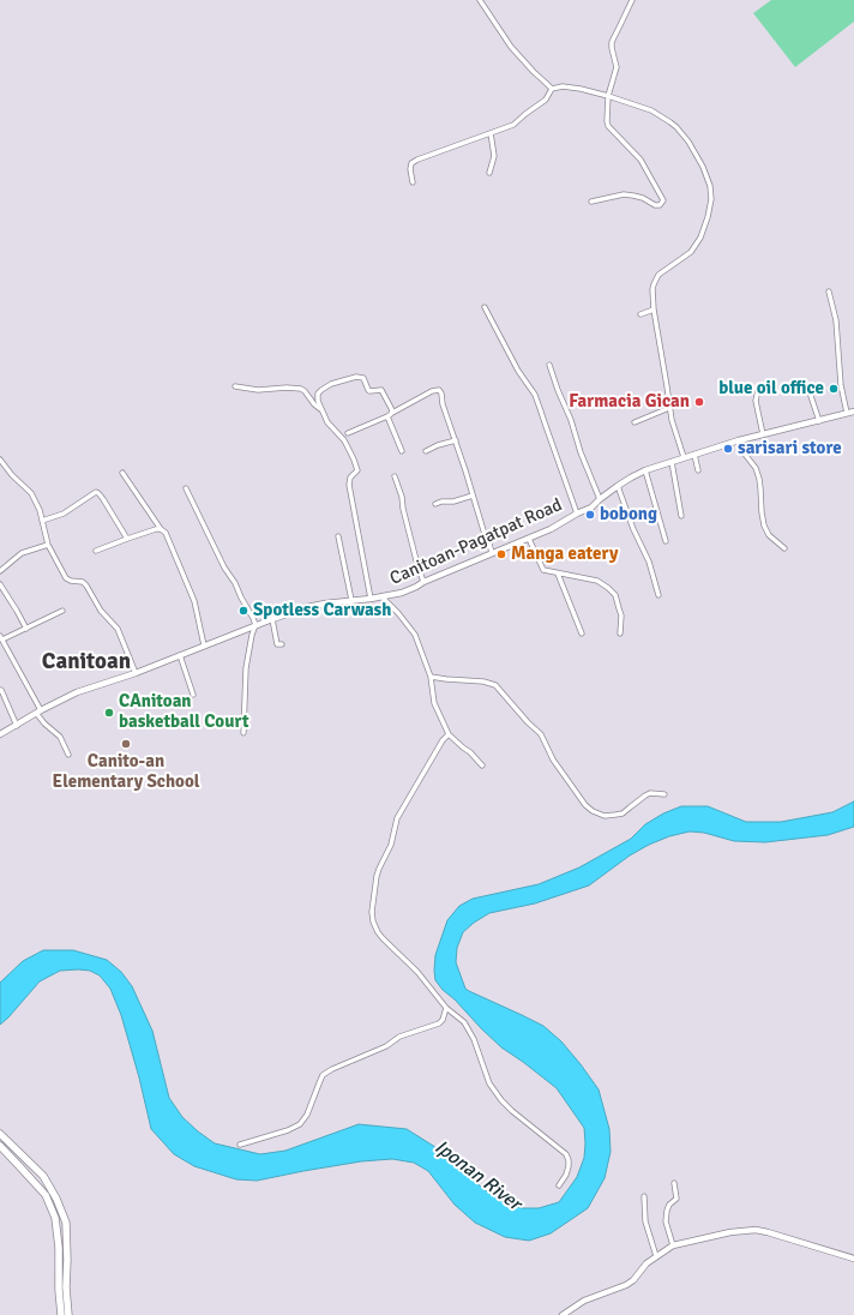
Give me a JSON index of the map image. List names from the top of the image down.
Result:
{
  "streets": {
    "street": ["Canitoan-Pagatpat Road"]
  },
  "districts": ["Canitoan"],
  "water": ["Iponan River"],
  "places": [
    "blue oil office",
    "Farmacia Gican",
    "sarisari store",
    "bobong",
    "Manga eatery",
    "Spotless Carwash",
    "CAnitoan basketball Court",
    "Canito-an Elementary School"
  ]
}
